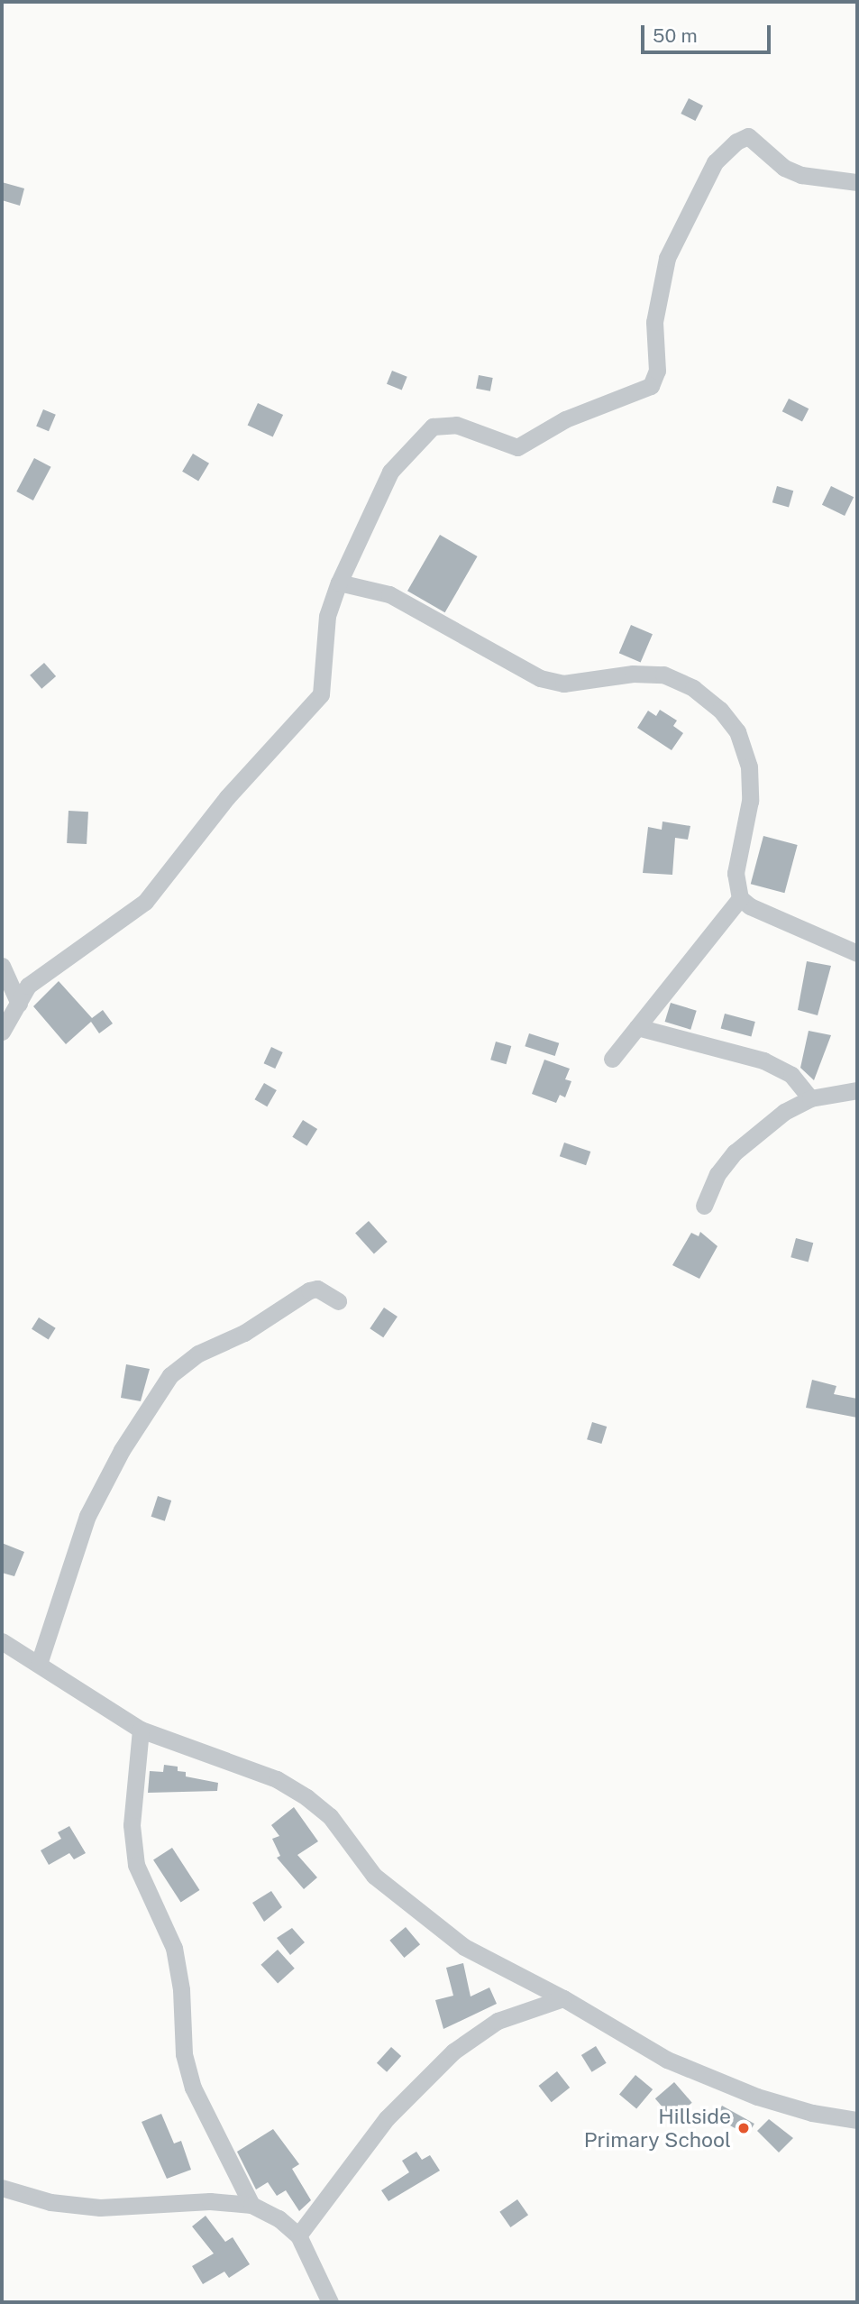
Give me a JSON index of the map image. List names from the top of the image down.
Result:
{
  "places": ["Hillside Primary School"],
  "scale_bar": "50 m"
}
